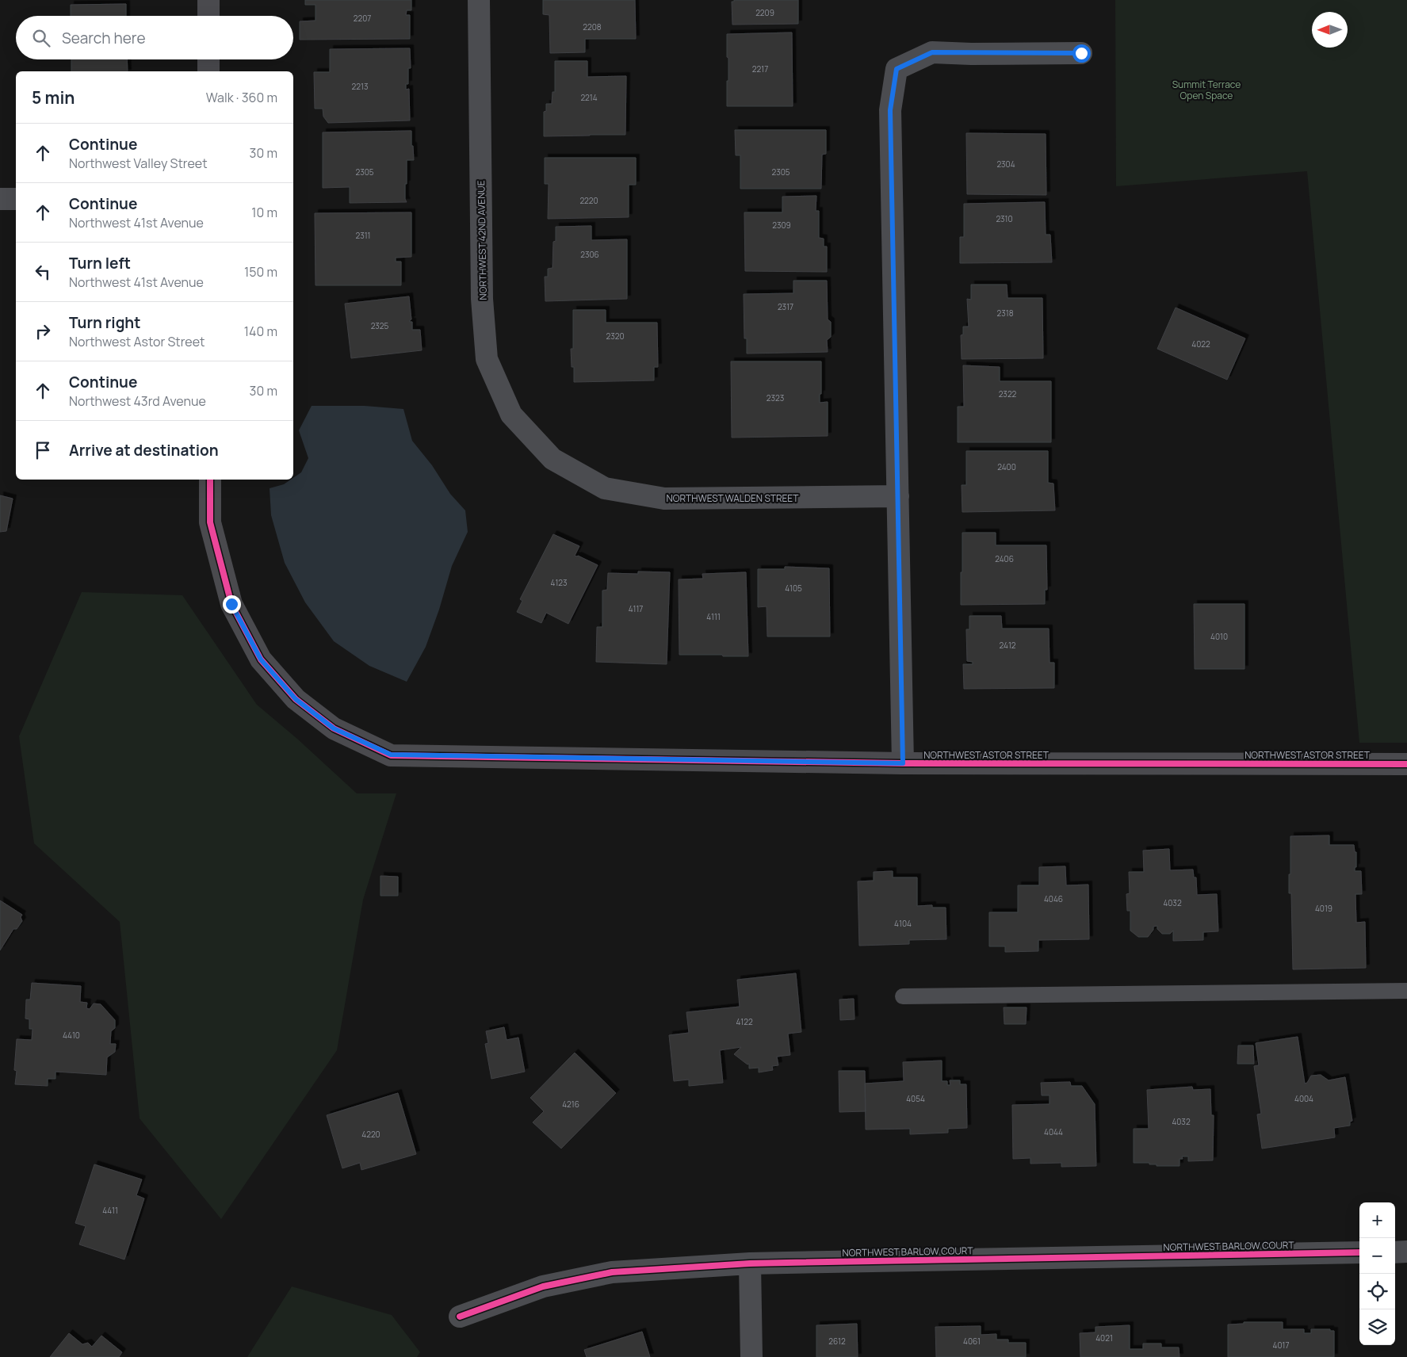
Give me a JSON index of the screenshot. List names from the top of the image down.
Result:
{
  "streets": {
    "street": [
      "NORTHWEST 42ND AVENUE",
      "NORTHWEST WALDEN STREET",
      "NORTHWEST ASTOR STREET",
      "NORTHWEST BARLOW COURT"
    ]
  },
  "crossings": [
    ["NORTHWEST 42ND AVENUE", "NORTHWEST WALDEN STREET"]
  ],
  "parks": ["Summit Terrace Open Space"],
  "house_numbers": [
    "2209",
    "2207",
    "2208",
    "2217",
    "2213",
    "2214",
    "2304",
    "2305",
    "2305",
    "2220",
    "2310",
    "2309",
    "2311",
    "2306",
    "2317",
    "2318",
    "2325",
    "2320",
    "4022",
    "2322",
    "2323",
    "2400",
    "2406",
    "4123",
    "4105",
    "4117",
    "4111",
    "4010",
    "2412",
    "4046",
    "4032",
    "4019",
    "4104",
    "4122",
    "4410",
    "4054",
    "4004",
    "4216",
    "4032",
    "4044",
    "4220",
    "4411",
    "4021",
    "2612",
    "4061",
    "4017"
  ],
  "north": "left",
  "page": {
    "search": "Search here",
    "heading": ["5 min", "Walk · 360 m"],
    "list": [
      ["Continue", "Northwest Valley Street", "30 m"],
      ["Continue", "Northwest 41st Avenue", "10 m"],
      ["Turn left", "Northwest 41st Avenue", "150 m"],
      ["Turn right", "Northwest Astor Street", "140 m"],
      ["Continue", "Northwest 43rd Avenue", "30 m"],
      "Arrive at destination"
    ],
    "map_buttons": ["+", "−"]
  }
}
